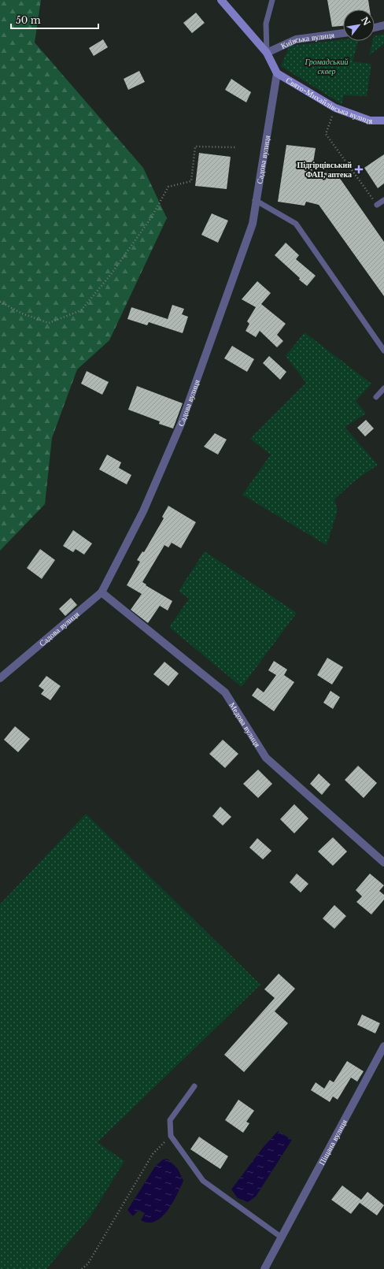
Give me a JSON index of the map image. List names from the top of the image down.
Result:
{
  "streets": {
    "street": [
      "Київська вулиця",
      "Свято-Михайлівська вулиця",
      "Садова вулиця",
      "Медова вулиця",
      "Піщана вулиця"
    ]
  },
  "crossings": [
    ["Свято-Михайлівська вулиця", "Садова вулиця"],
    ["Садова вулиця", "Медова вулиця"]
  ],
  "parks": ["Громадський сквер"],
  "places": {
    "health": ["Підгірцівський ФАП, аптека"]
  },
  "scale_bar": "50 m",
  "north": "top right"
}
